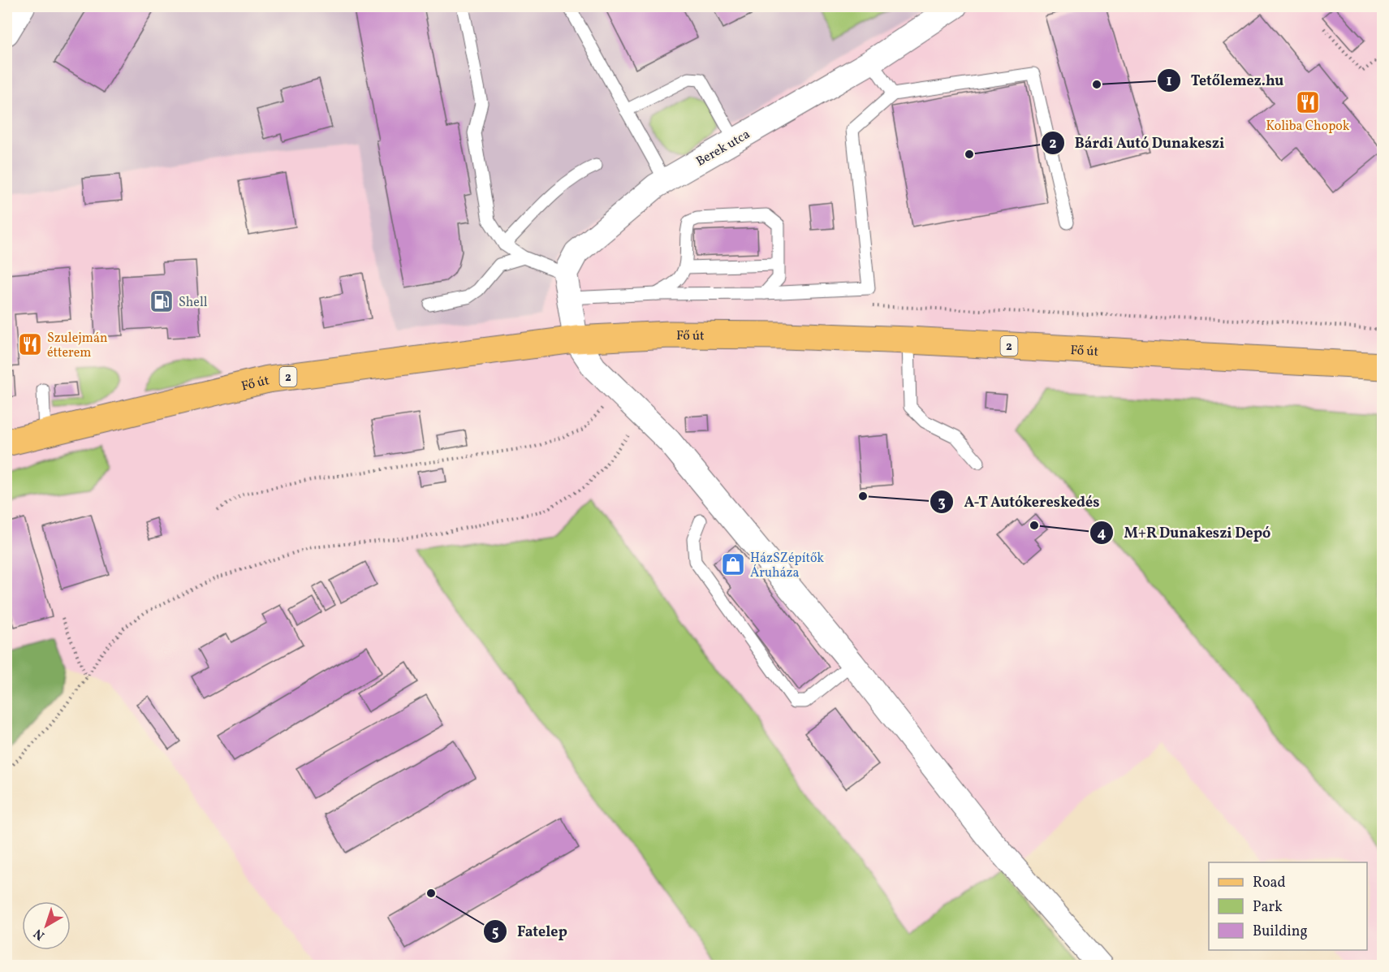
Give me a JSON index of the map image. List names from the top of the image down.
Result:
{
  "streets": {
    "main road": ["Fő út", "2"],
    "street": ["Berek utca"]
  },
  "places": {
    "other": [
      "Tetőlemez.hu",
      "Bárdi Autó Dunakeszi",
      "A-T Autókereskedés",
      "M+R Dunakeszi Depó",
      "Fatelep"
    ],
    "restaurant": ["Koliba Chopok", "Szulejmán étterem"],
    "fuel station": ["Shell"],
    "shop": ["HázSZépítők Áruháza"]
  },
  "legend": ["Road", "Park", "Building"],
  "north": "bottom left"
}
